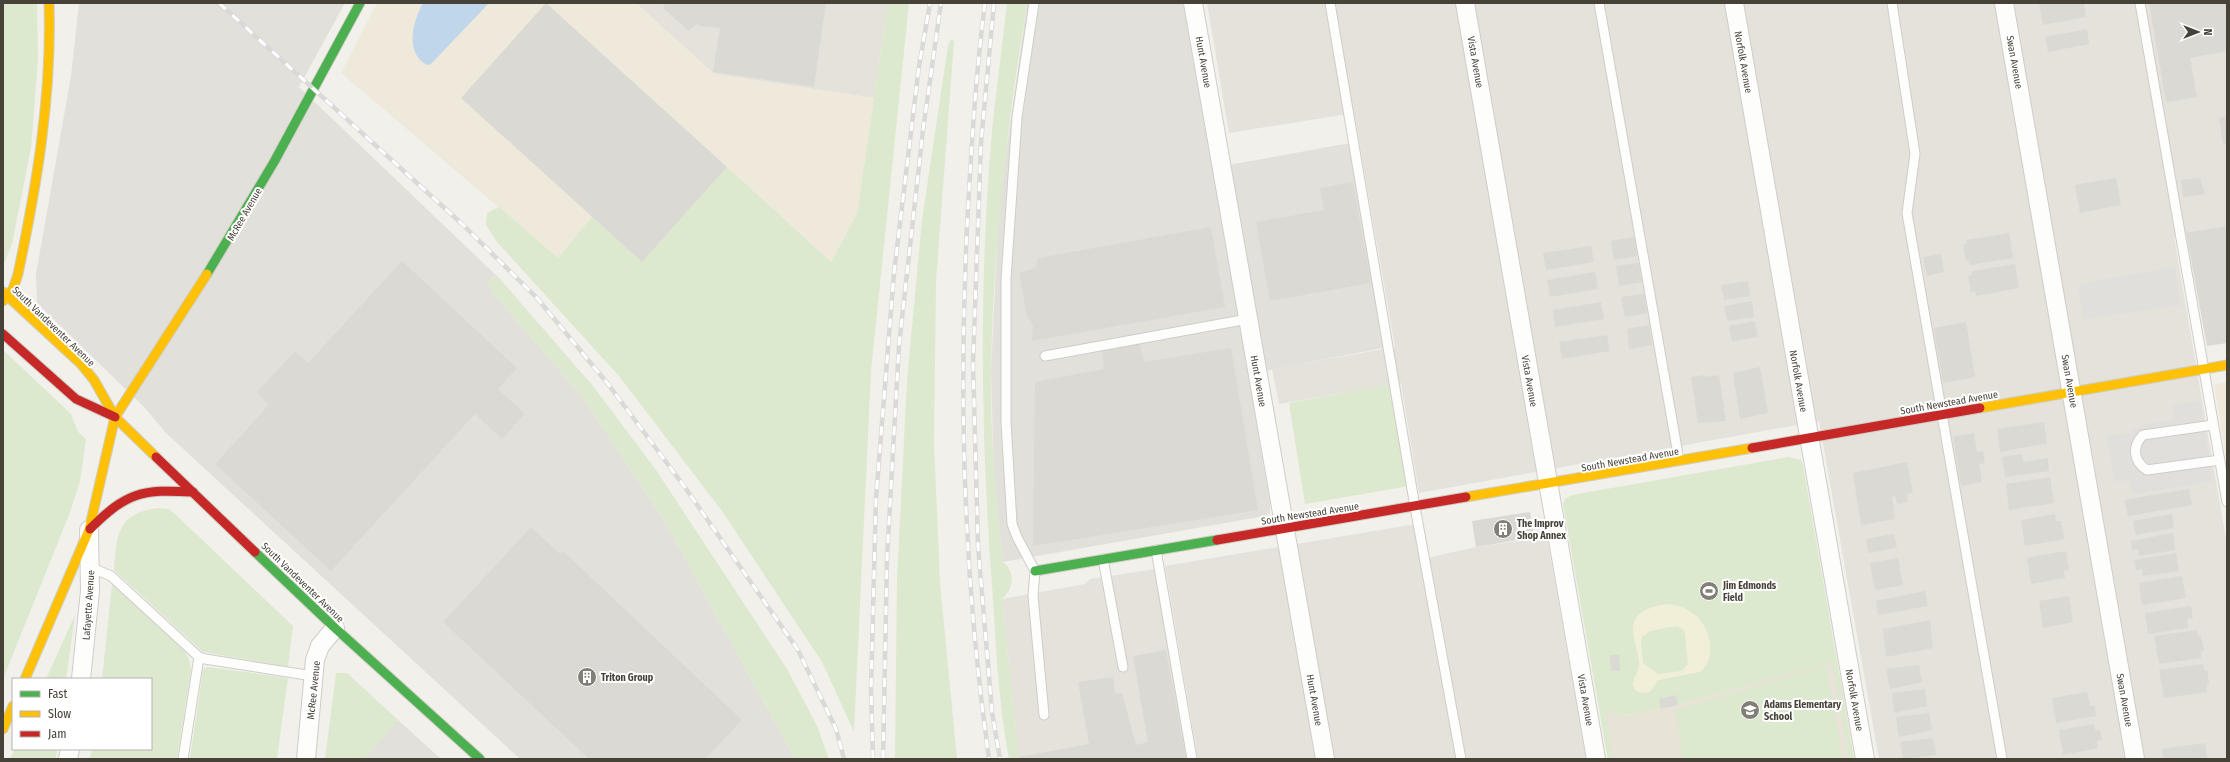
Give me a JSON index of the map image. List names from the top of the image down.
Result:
{
  "streets": {
    "main road": ["McRee Avenue", "South Vandeventer Avenue", "South Newstead Avenue"],
    "street": [
      "Hunt Avenue",
      "Vista Avenue",
      "Norfolk Avenue",
      "Swan Avenue",
      "Lafayette Avenue"
    ]
  },
  "crossings": [
    ["Hunt Avenue", "South Newstead Avenue"],
    ["Vista Avenue", "South Newstead Avenue"],
    ["Norfolk Avenue", "South Newstead Avenue"],
    ["Swan Avenue", "South Newstead Avenue"],
    ["McRee Avenue", "South Vandeventer Avenue"],
    ["McRee Avenue", "Lafayette Avenue"]
  ],
  "places": {
    "building": ["The Improv Shop Annex", "Triton Group"],
    "sports": ["Jim Edmonds Field"],
    "school or university": ["Adams Elementary School"]
  },
  "legend": ["Fast", "Slow", "Jam"],
  "north": "right"
}
